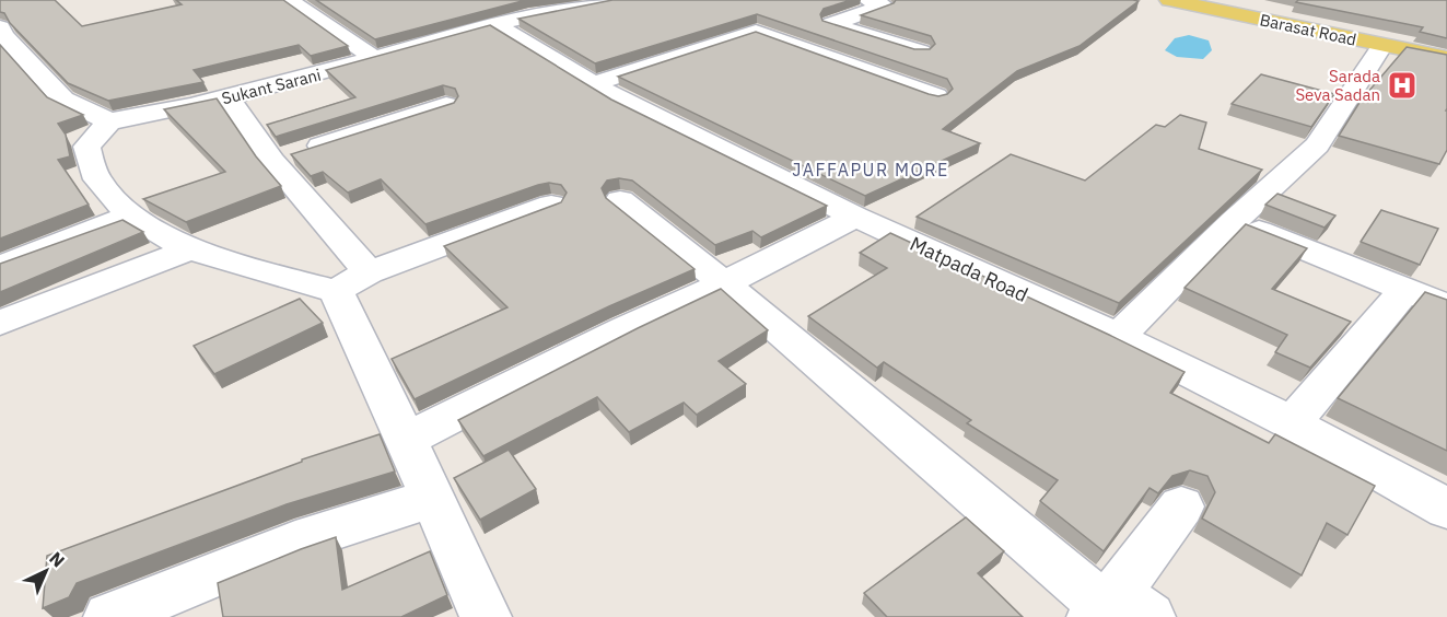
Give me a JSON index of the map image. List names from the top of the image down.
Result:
{
  "streets": {
    "main road": ["Barasat Road"],
    "street": ["Sukant Sarani", "Matpada Road"]
  },
  "crossings": [
    ["Sukant Sarani", "Matpada Road"]
  ],
  "districts": ["JAFFAPUR MORE"],
  "places": {
    "hospital": ["Sarada Seva Sadan"]
  },
  "north": "top right"
}
